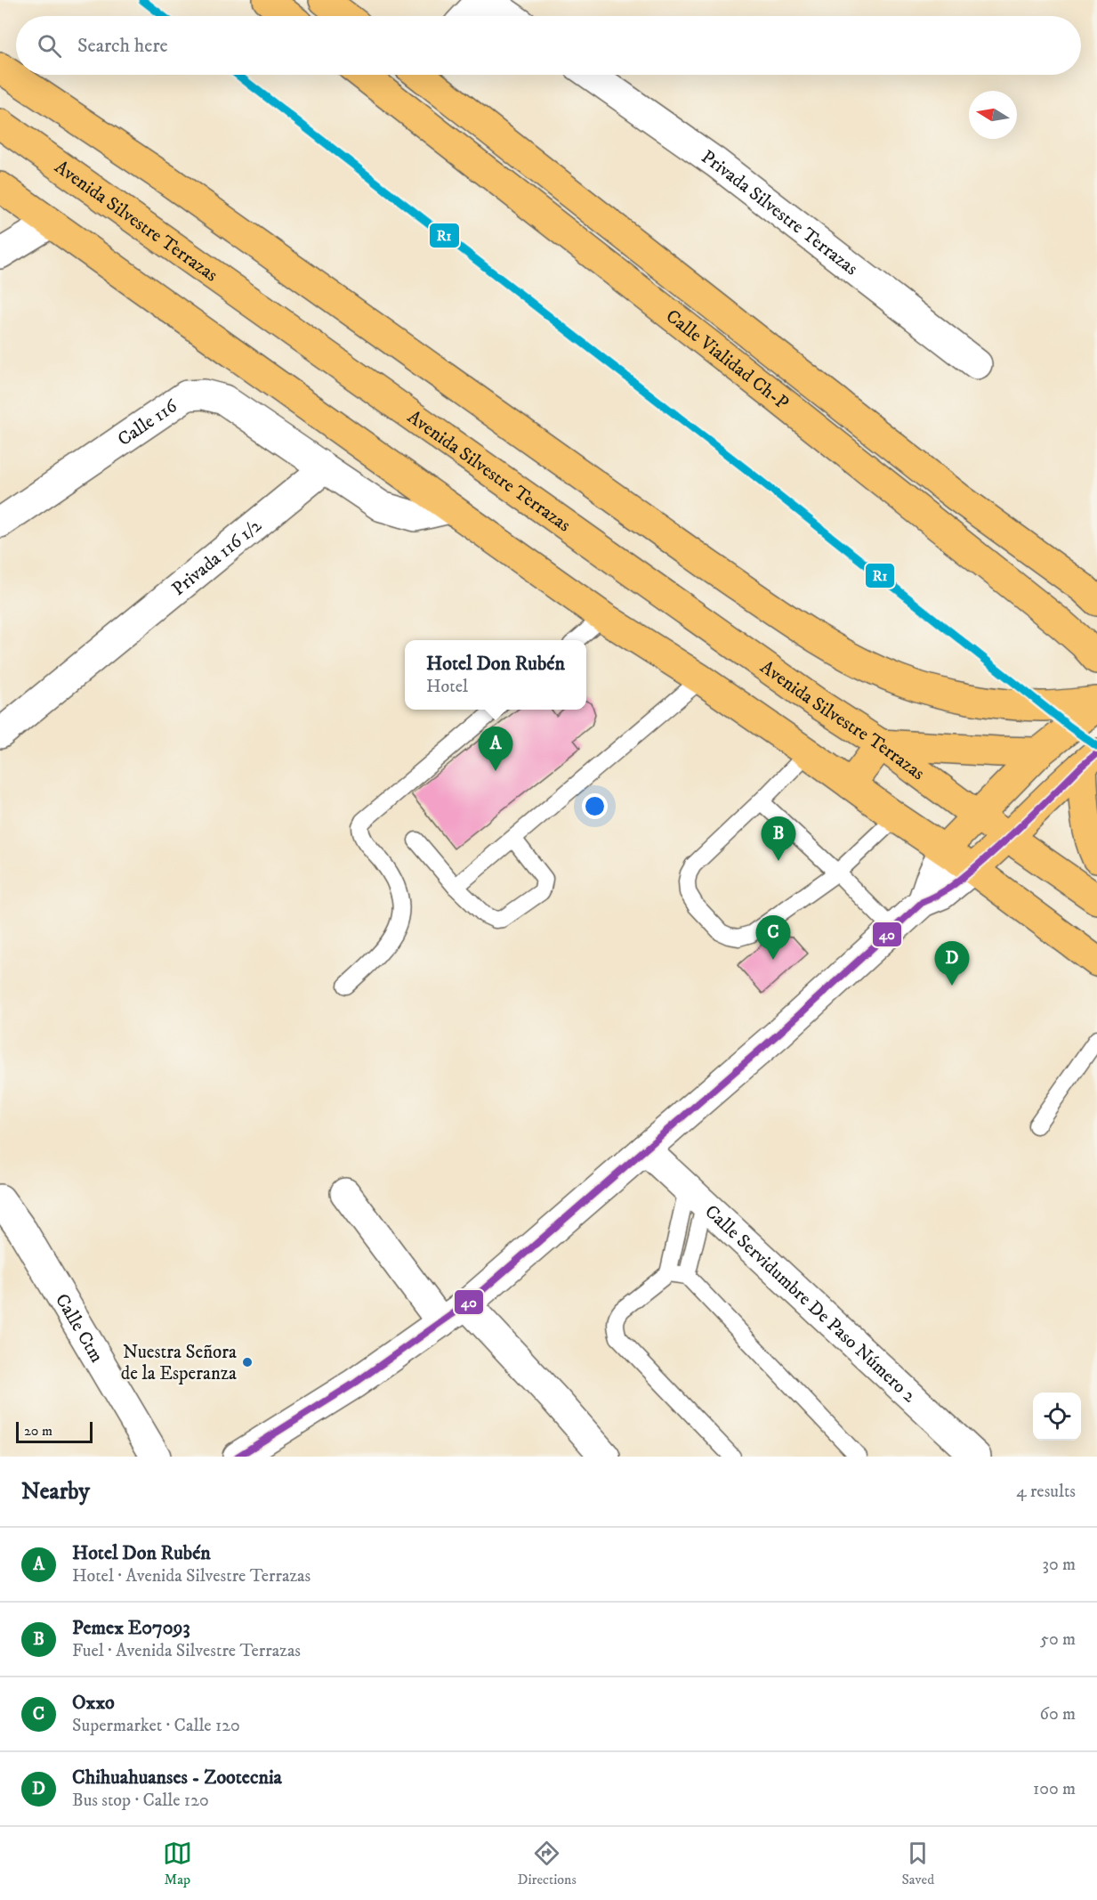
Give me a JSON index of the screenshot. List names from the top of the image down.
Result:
{
  "streets": {
    "main road": ["Avenida Silvestre Terrazas", "Calle Vialidad Ch-P"],
    "street": [
      "Privada Silvestre Terrazas",
      "Calle 116",
      "Privada 116 1/2",
      "Calle Servidumbre De Paso Número 2",
      "Calle Ctm"
    ]
  },
  "crossings": [
    ["Calle 116", "Privada 116 1/2"]
  ],
  "places": ["Nuestra Señora de la Esperanza"],
  "lines": ["transit line R1", "transit line 40"],
  "scale_bar": "20 m",
  "north": "left",
  "page": {
    "search": "Search here",
    "popup": ["Hotel Don Rubén", "Hotel"],
    "pins": [
      "A",
      "B",
      "C",
      "D"
    ],
    "scale": "20 m",
    "heading": ["Nearby", "4 results"],
    "list": [
      {
        "mark": "A",
        "name": "Hotel Don Rubén",
        "note": "Hotel · Avenida Silvestre Terrazas",
        "value": "30 m"
      },
      {
        "mark": "B",
        "name": "Pemex E07093",
        "note": "Fuel · Avenida Silvestre Terrazas",
        "value": "50 m"
      },
      {
        "mark": "C",
        "name": "Oxxo",
        "note": "Supermarket · Calle 120",
        "value": "60 m"
      },
      {
        "mark": "D",
        "name": "Chihuahuanses - Zootecnia",
        "note": "Bus stop · Calle 120",
        "value": "100 m"
      }
    ],
    "nav": ["Map", "Directions", "Saved"]
  }
}
